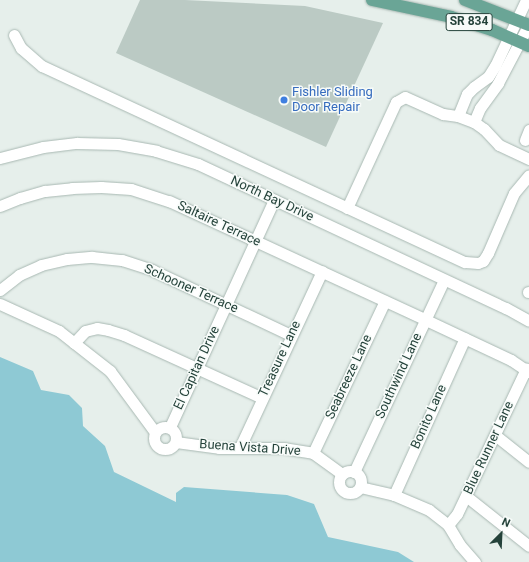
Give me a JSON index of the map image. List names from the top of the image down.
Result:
{
  "streets": {
    "main road": ["SR 834"],
    "street": [
      "North Bay Drive",
      "Saltaire Terrace",
      "Schooner Terrace",
      "Treasure Lane",
      "El Capitan Drive",
      "Southwind Lane",
      "Seabreeze Lane",
      "Bonito Lane",
      "Buena Vista Drive",
      "Blue Runner Lane"
    ]
  },
  "crossings": [
    ["North Bay Drive", "El Capitan Drive"],
    ["North Bay Drive", "Southwind Lane"],
    ["Saltaire Terrace", "Treasure Lane"],
    ["Saltaire Terrace", "El Capitan Drive"],
    ["Saltaire Terrace", "Southwind Lane"],
    ["Saltaire Terrace", "Seabreeze Lane"],
    ["Saltaire Terrace", "Bonito Lane"],
    ["Saltaire Terrace", "Blue Runner Lane"],
    ["Schooner Terrace", "Treasure Lane"],
    ["Schooner Terrace", "El Capitan Drive"],
    ["Treasure Lane", "Buena Vista Drive"],
    ["El Capitan Drive", "Buena Vista Drive"],
    ["Southwind Lane", "Buena Vista Drive"],
    ["Seabreeze Lane", "Buena Vista Drive"]
  ],
  "places": ["Fishler Sliding Door Repair"],
  "north": "top right"
}
